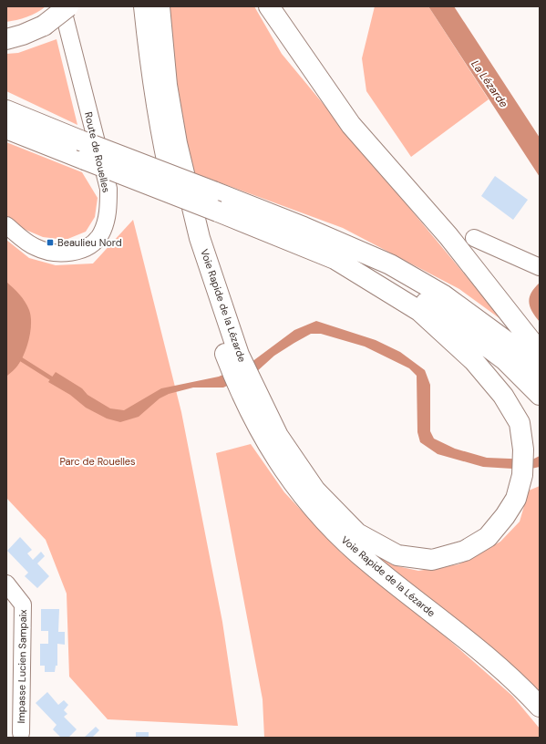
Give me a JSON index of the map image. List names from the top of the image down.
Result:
{
  "streets": {
    "highway": ["Voie Rapide de la Lézarde"],
    "street": ["Route de Rouelles", "Impasse Lucien Sampaix"]
  },
  "water": ["La Lézarde"],
  "parks": ["Parc de Rouelles"],
  "places": {
    "transit": ["Beaulieu Nord"]
  }
}
